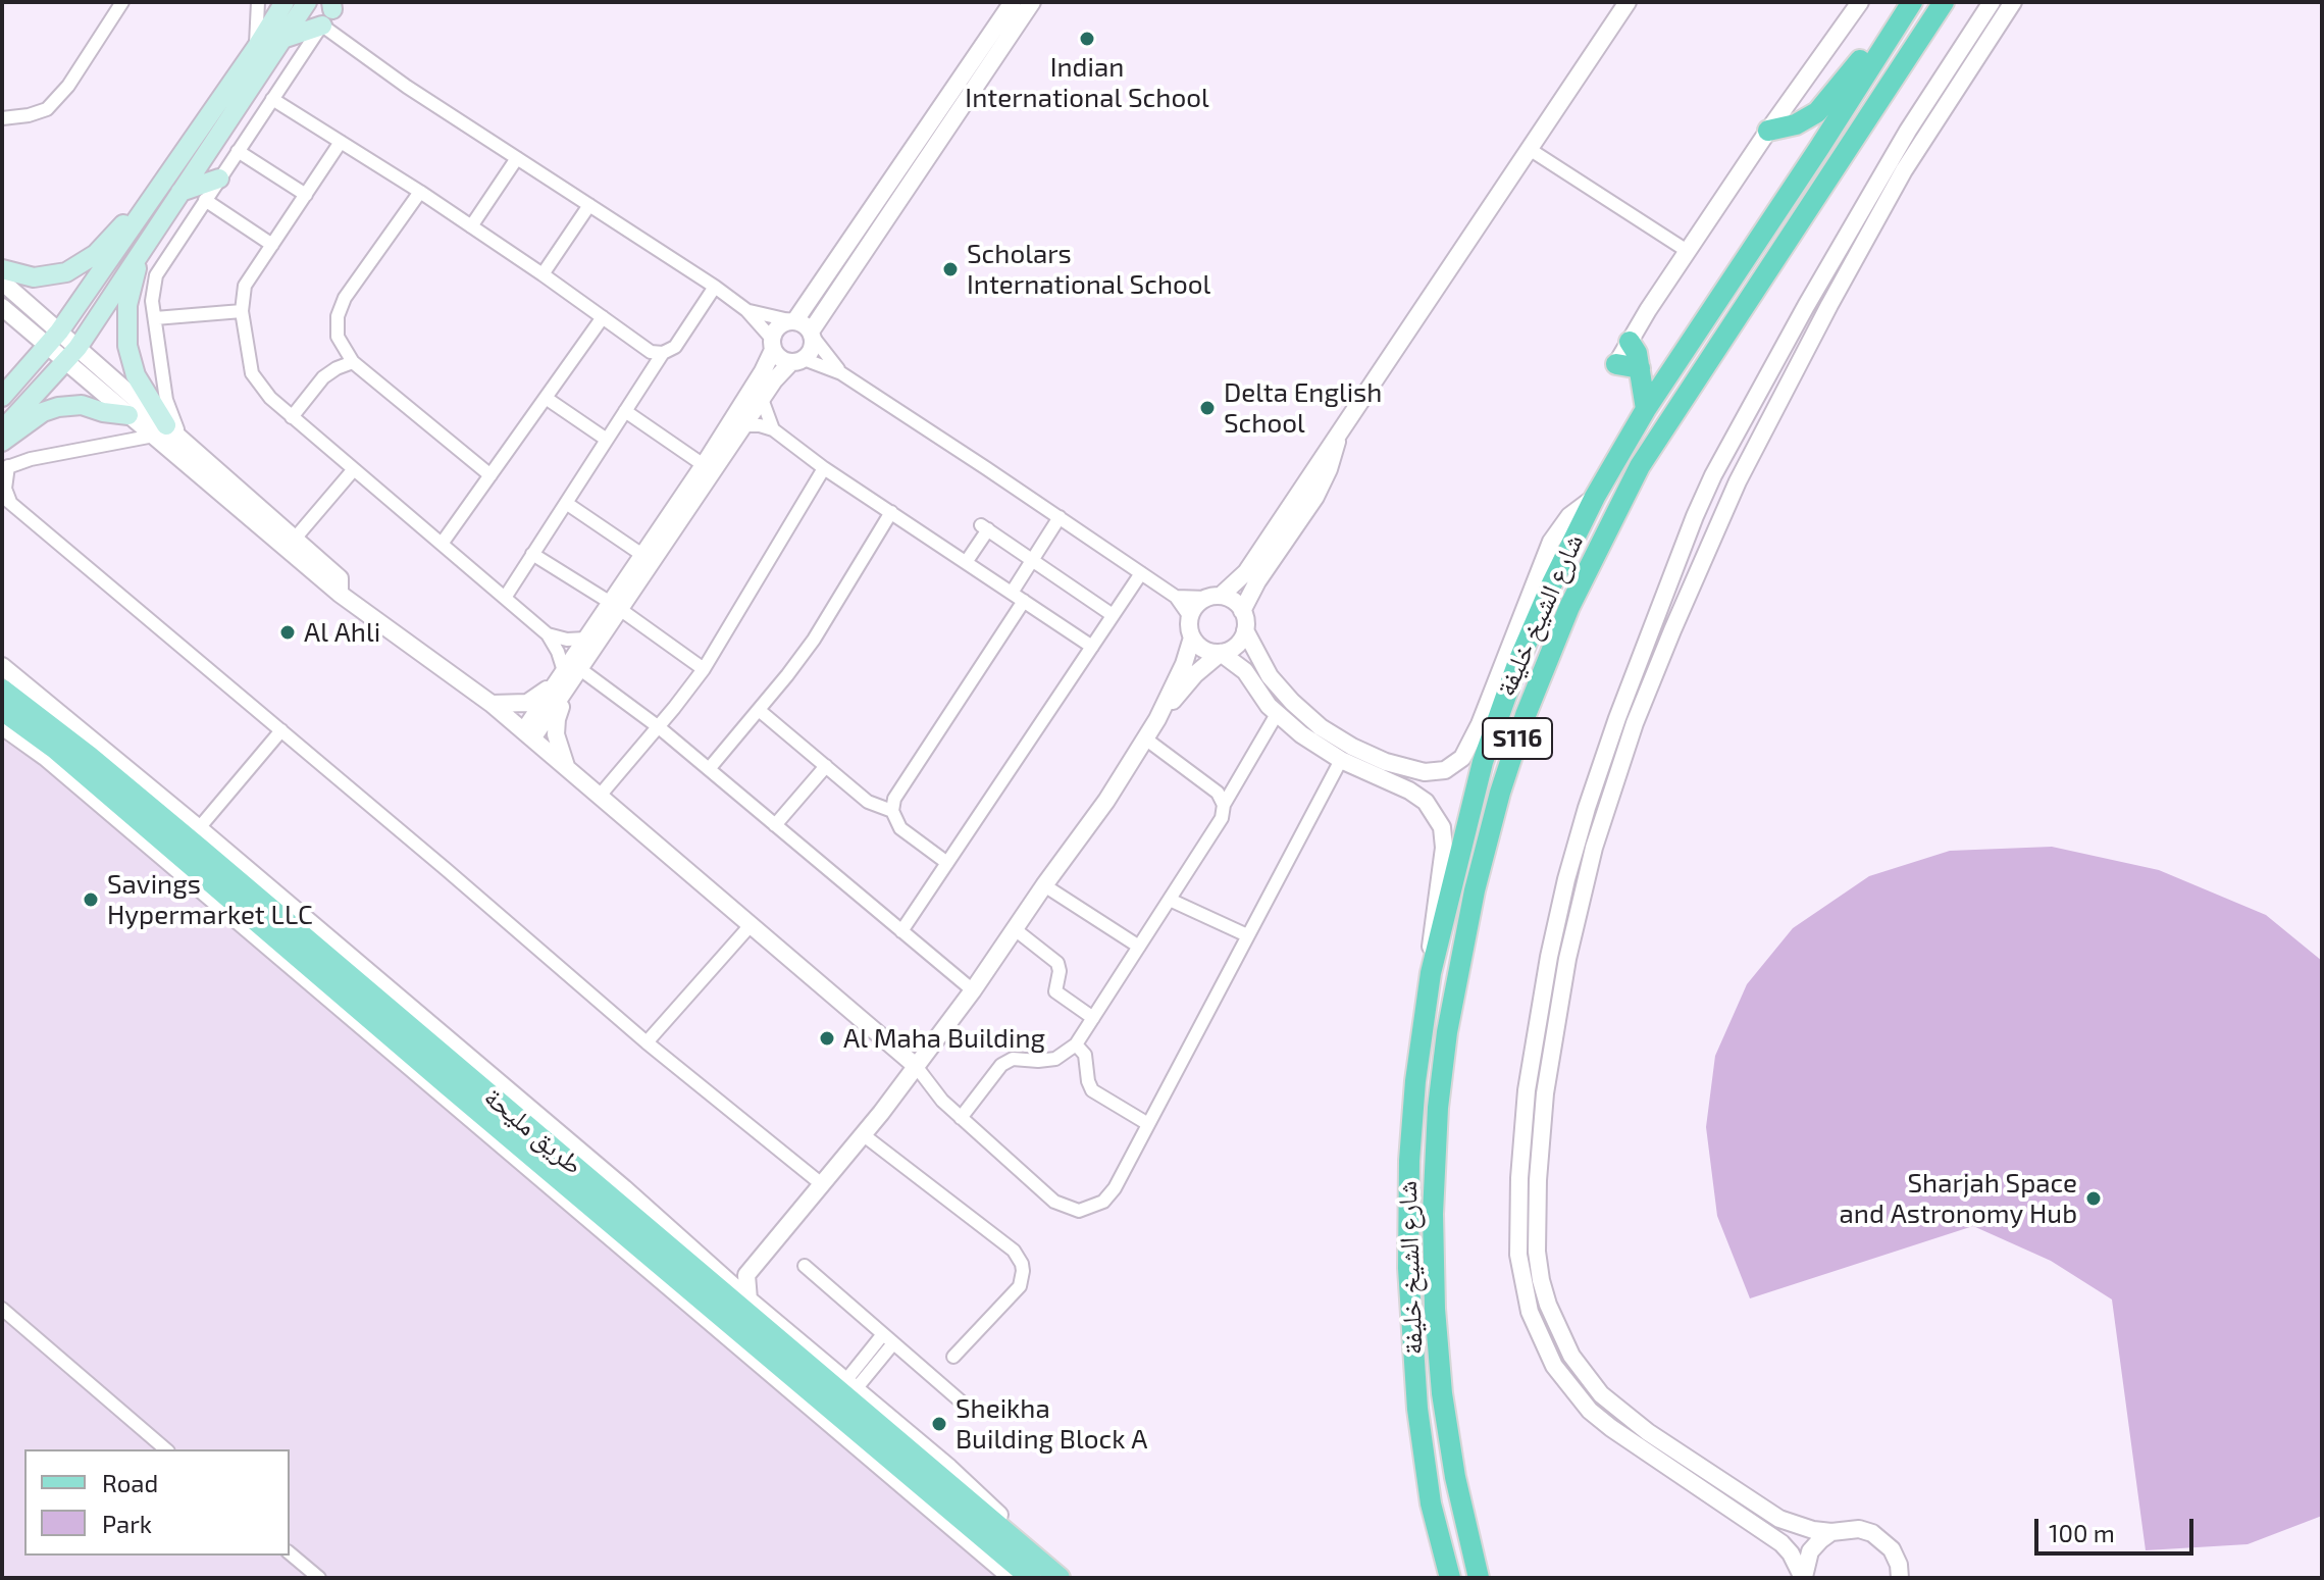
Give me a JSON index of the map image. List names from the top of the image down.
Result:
{
  "streets": {
    "highway": ["شارع الشيخ خليفة", "S116"],
    "main road": ["طريق مليحة"]
  },
  "places": [
    "Indian International School",
    "Scholars International School",
    "Delta English School",
    "Al Ahli",
    "Savings Hypermarket LLC",
    "Al Maha Building",
    "Sharjah Space and Astronomy Hub",
    "Sheikha Building Block A"
  ],
  "legend": ["Road", "Park"],
  "scale_bar": "100 m"
}
